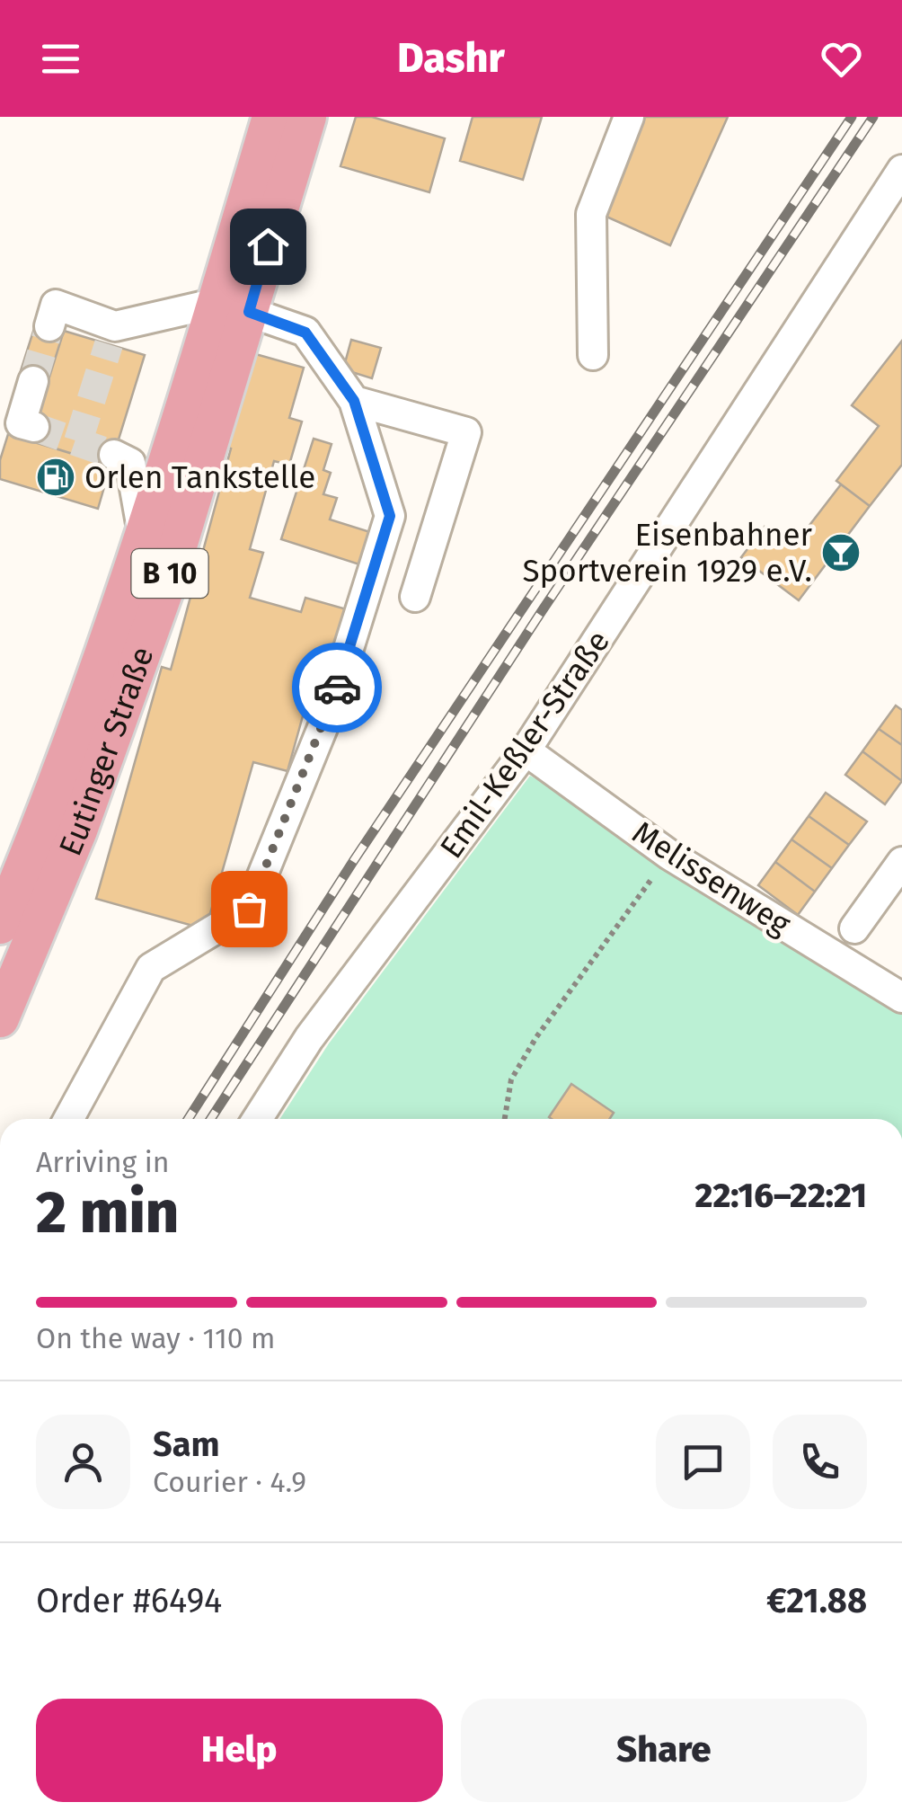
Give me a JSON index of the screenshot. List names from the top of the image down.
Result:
{
  "streets": {
    "main road": ["B 10", "Eutinger Straße"],
    "street": ["Emil-Keßler-Straße", "Melissenweg"]
  },
  "crossings": [
    ["Emil-Keßler-Straße", "Melissenweg"]
  ],
  "places": {
    "fuel station": ["Orlen Tankstelle"],
    "bar": ["Eisenbahner Sportverein 1929 e.V."]
  },
  "page": {
    "header": "Dashr",
    "heading": ["2 min", "Arriving in", "22:16–22:21"],
    "panel": [
      "Sam",
      "Courier · 4.9",
      "Order #6494",
      "€21.88"
    ],
    "bar": "On the way · 110 m",
    "buttons": ["Help", "Share"]
  }
}
